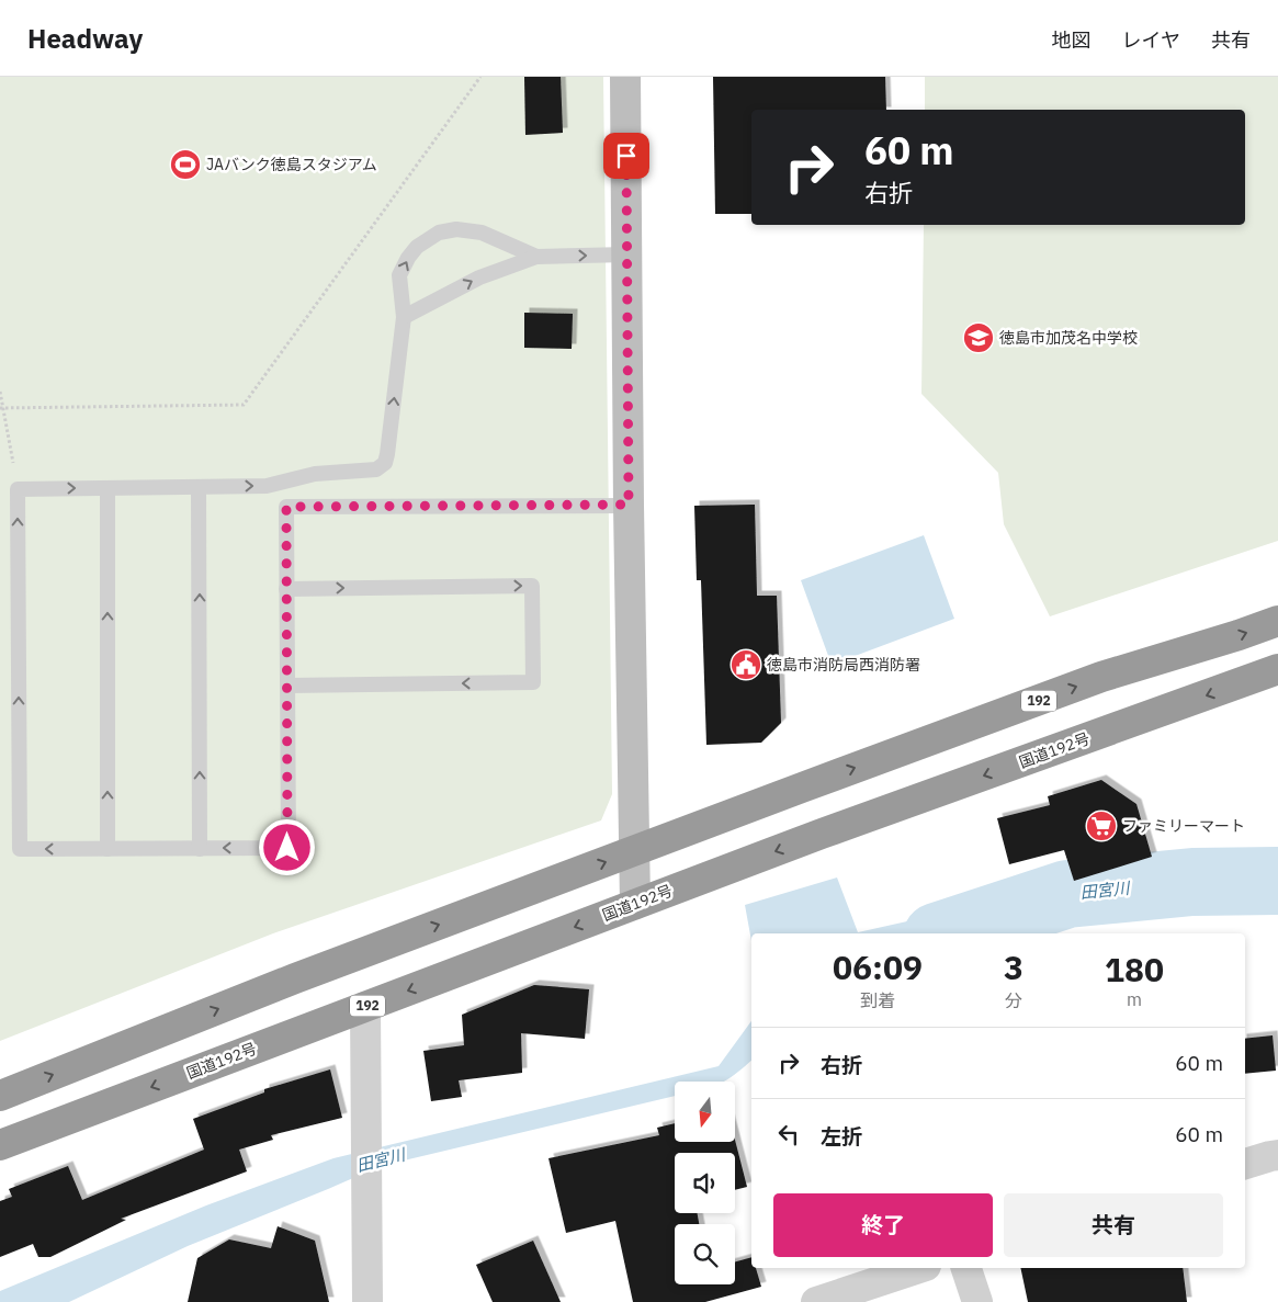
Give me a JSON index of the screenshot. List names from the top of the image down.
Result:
{
  "streets": {
    "highway": ["192", "国道192号"]
  },
  "water": ["田宮川"],
  "places": {
    "sports": ["JAバンク徳島スタジアム"],
    "school or university": ["徳島市加茂名中学校"],
    "public building": ["徳島市消防局西消防署"],
    "supermarket": ["ファミリーマート"]
  },
  "north": "bottom",
  "page": {
    "header": "Headway",
    "nav": ["地図", "レイヤ", "共有"],
    "turn": ["60 m", "右折"],
    "eta": [
      "06:09",
      "到着",
      "3",
      "分",
      "180",
      "m"
    ],
    "list": [
      {
        "name": "右折",
        "value": "60 m"
      },
      {
        "name": "左折",
        "value": "60 m"
      }
    ],
    "buttons": ["終了", "共有"]
  }
}
